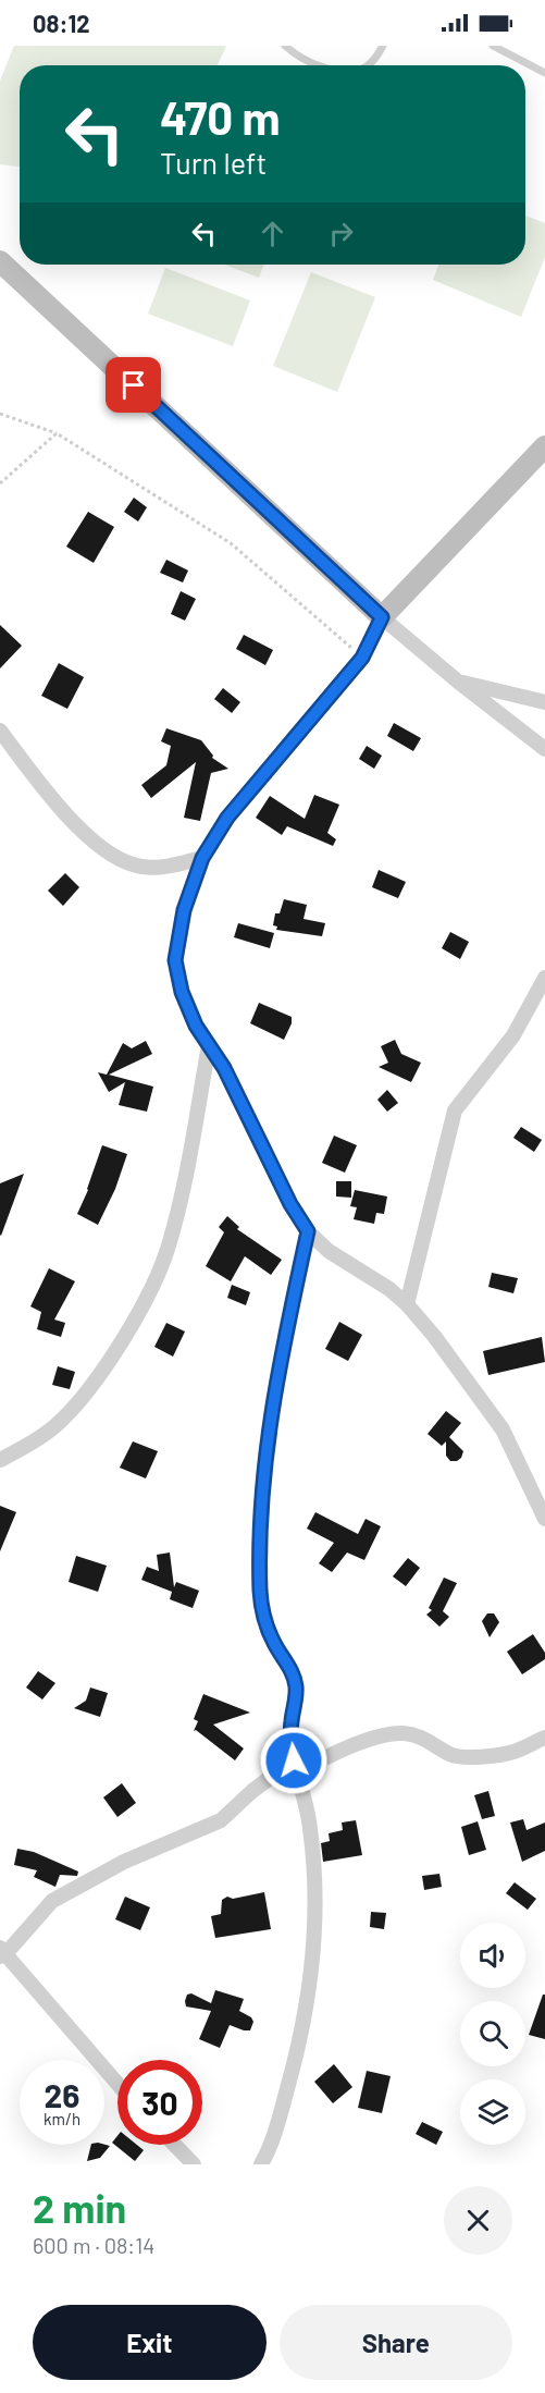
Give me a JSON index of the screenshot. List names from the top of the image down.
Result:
{
  "page": {
    "status": "08:12",
    "turn": ["470 m", "Turn left"],
    "speed": "26 km/h",
    "limit": "30",
    "heading": ["2 min", "600 m · 08:14"],
    "buttons": ["Exit", "Share"]
  }
}
